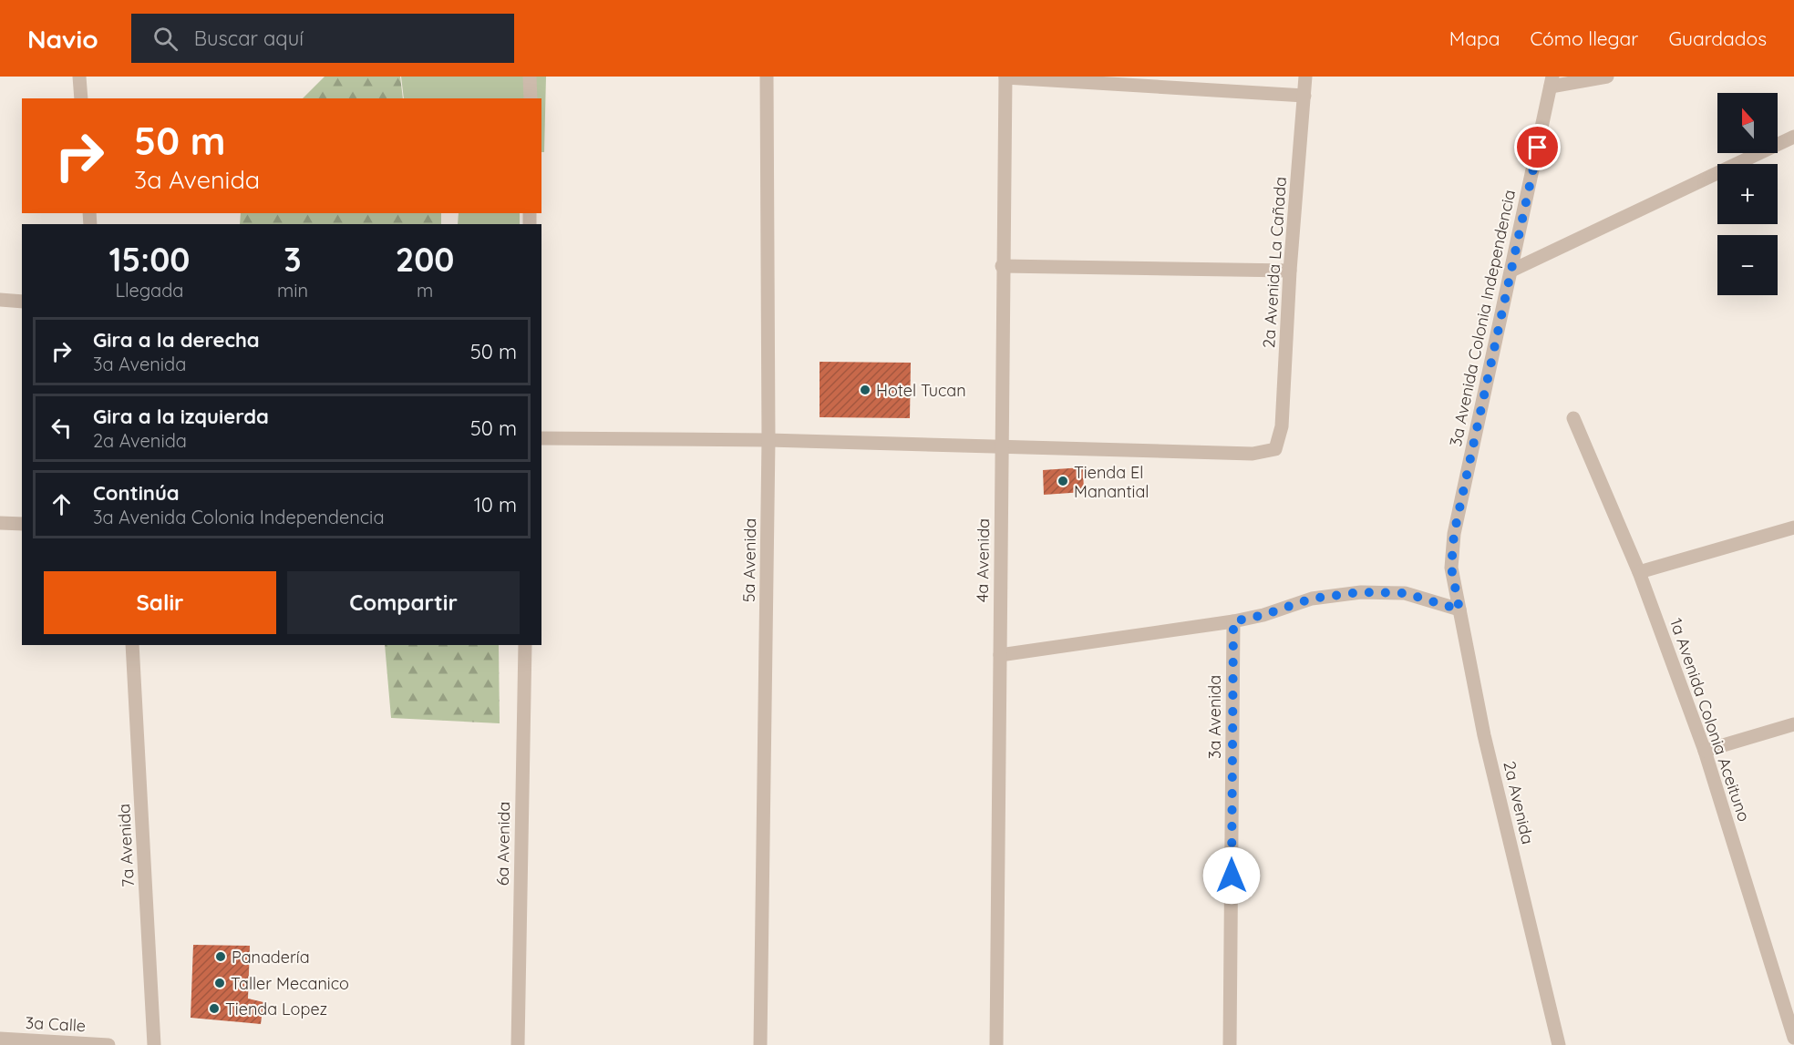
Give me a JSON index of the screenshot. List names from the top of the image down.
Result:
{
  "streets": {
    "street": [
      "2a Avenida La Cañada",
      "3a Avenida Colonia Independencia",
      "5a Avenida",
      "4a Avenida",
      "3a Avenida",
      "1a Avenida Colonia Aceituno",
      "2a Avenida",
      "6a Avenida",
      "7a Avenida",
      "3a Calle"
    ]
  },
  "crossings": [
    ["2a Avenida La Cañada", "4a Avenida"],
    ["3a Avenida Colonia Independencia", "2a Avenida"]
  ],
  "places": [
    "Hotel Tucan",
    "Tienda El Manantial",
    "Panadería",
    "Taller Mecanico",
    "Tienda Lopez"
  ],
  "north": "top",
  "page": {
    "header": "Navio",
    "search": "Buscar aquí",
    "nav": ["Mapa", "Cómo llegar", "Guardados"],
    "map_buttons": ["+", "−"],
    "turn": ["50 m", "3a Avenida"],
    "eta": [
      "15:00",
      "Llegada",
      "3",
      "min",
      "200",
      "m"
    ],
    "list": [
      {
        "name": "Gira a la derecha",
        "note": "3a Avenida",
        "value": "50 m"
      },
      {
        "name": "Gira a la izquierda",
        "note": "2a Avenida",
        "value": "50 m"
      },
      {
        "name": "Continúa",
        "note": "3a Avenida Colonia Independencia",
        "value": "10 m"
      }
    ],
    "buttons": ["Salir", "Compartir"]
  }
}
